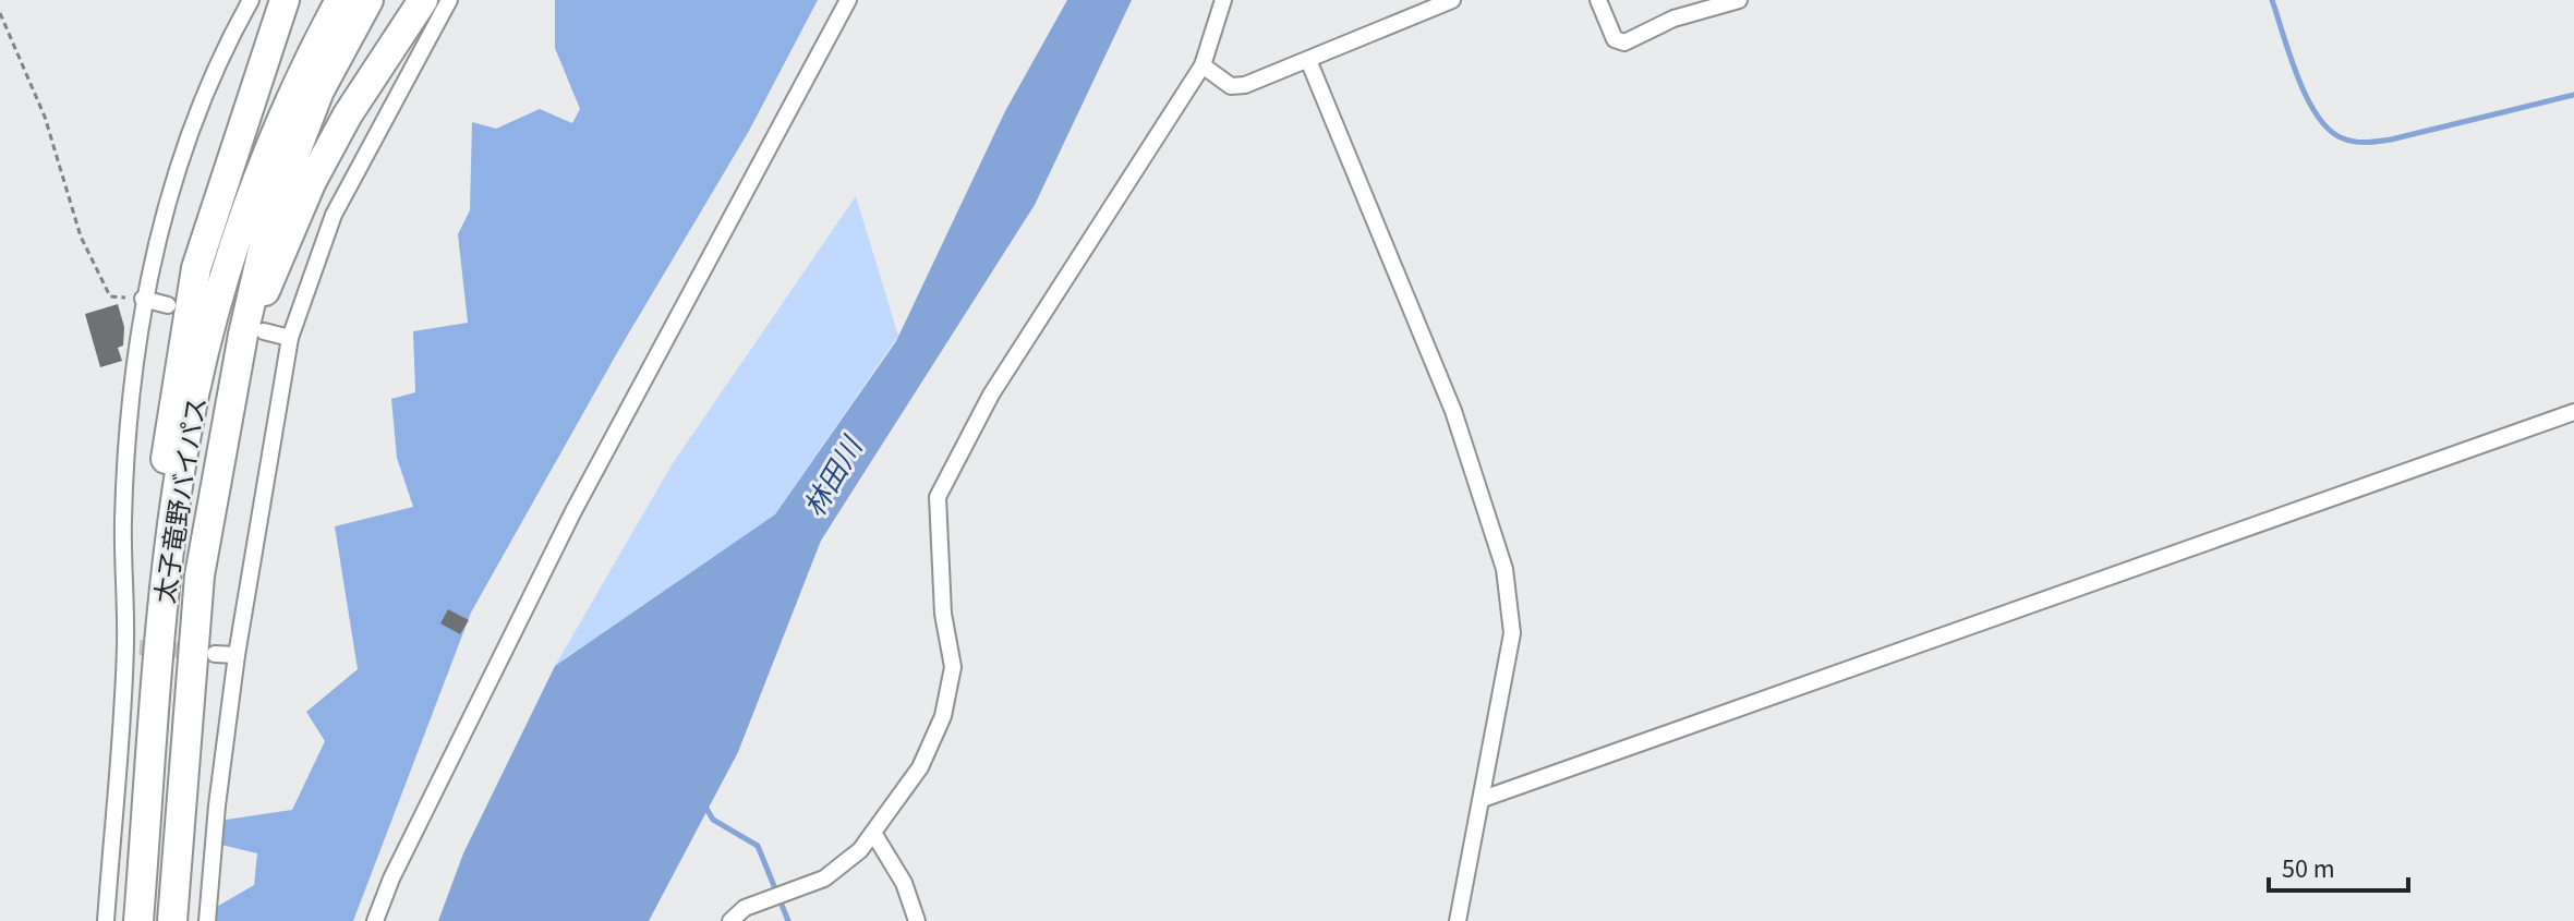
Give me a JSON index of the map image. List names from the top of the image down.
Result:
{
  "streets": {
    "highway": ["太子竜野バイパス"]
  },
  "water": ["林田川"],
  "scale_bar": "50 m"
}
